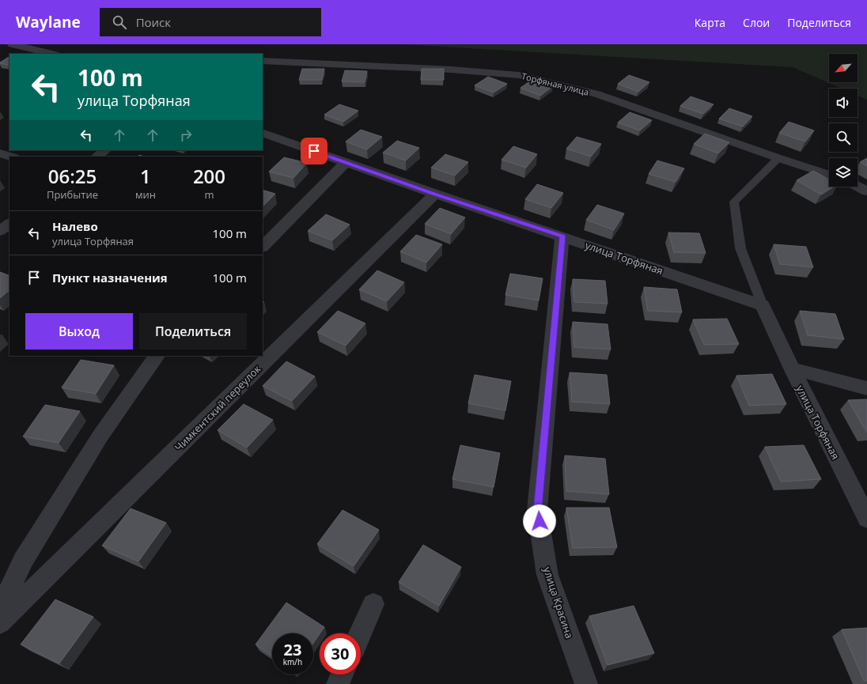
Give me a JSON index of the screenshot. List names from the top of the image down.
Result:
{
  "streets": {
    "street": [
      "Торфяная улица",
      "улица Торфяная",
      "Чимкентский переулок",
      "улица Красина"
    ]
  },
  "crossings": [
    ["улица Торфяная", "Чимкентский переулок"],
    ["улица Торфяная", "улица Красина"]
  ],
  "north": "bottom left",
  "page": {
    "header": "Waylane",
    "search": "Поиск",
    "nav": ["Карта", "Слои", "Поделиться"],
    "turn": ["100 m", "улица Торфяная"],
    "eta": [
      "06:25",
      "Прибытие",
      "1",
      "мин",
      "200",
      "m"
    ],
    "list": [
      {
        "name": "Налево",
        "note": "улица Торфяная",
        "value": "100 m"
      },
      {
        "name": "Пункт назначения",
        "value": "100 m"
      }
    ],
    "buttons": ["Выход", "Поделиться"],
    "speed": "23 km/h",
    "limit": "30"
  }
}
